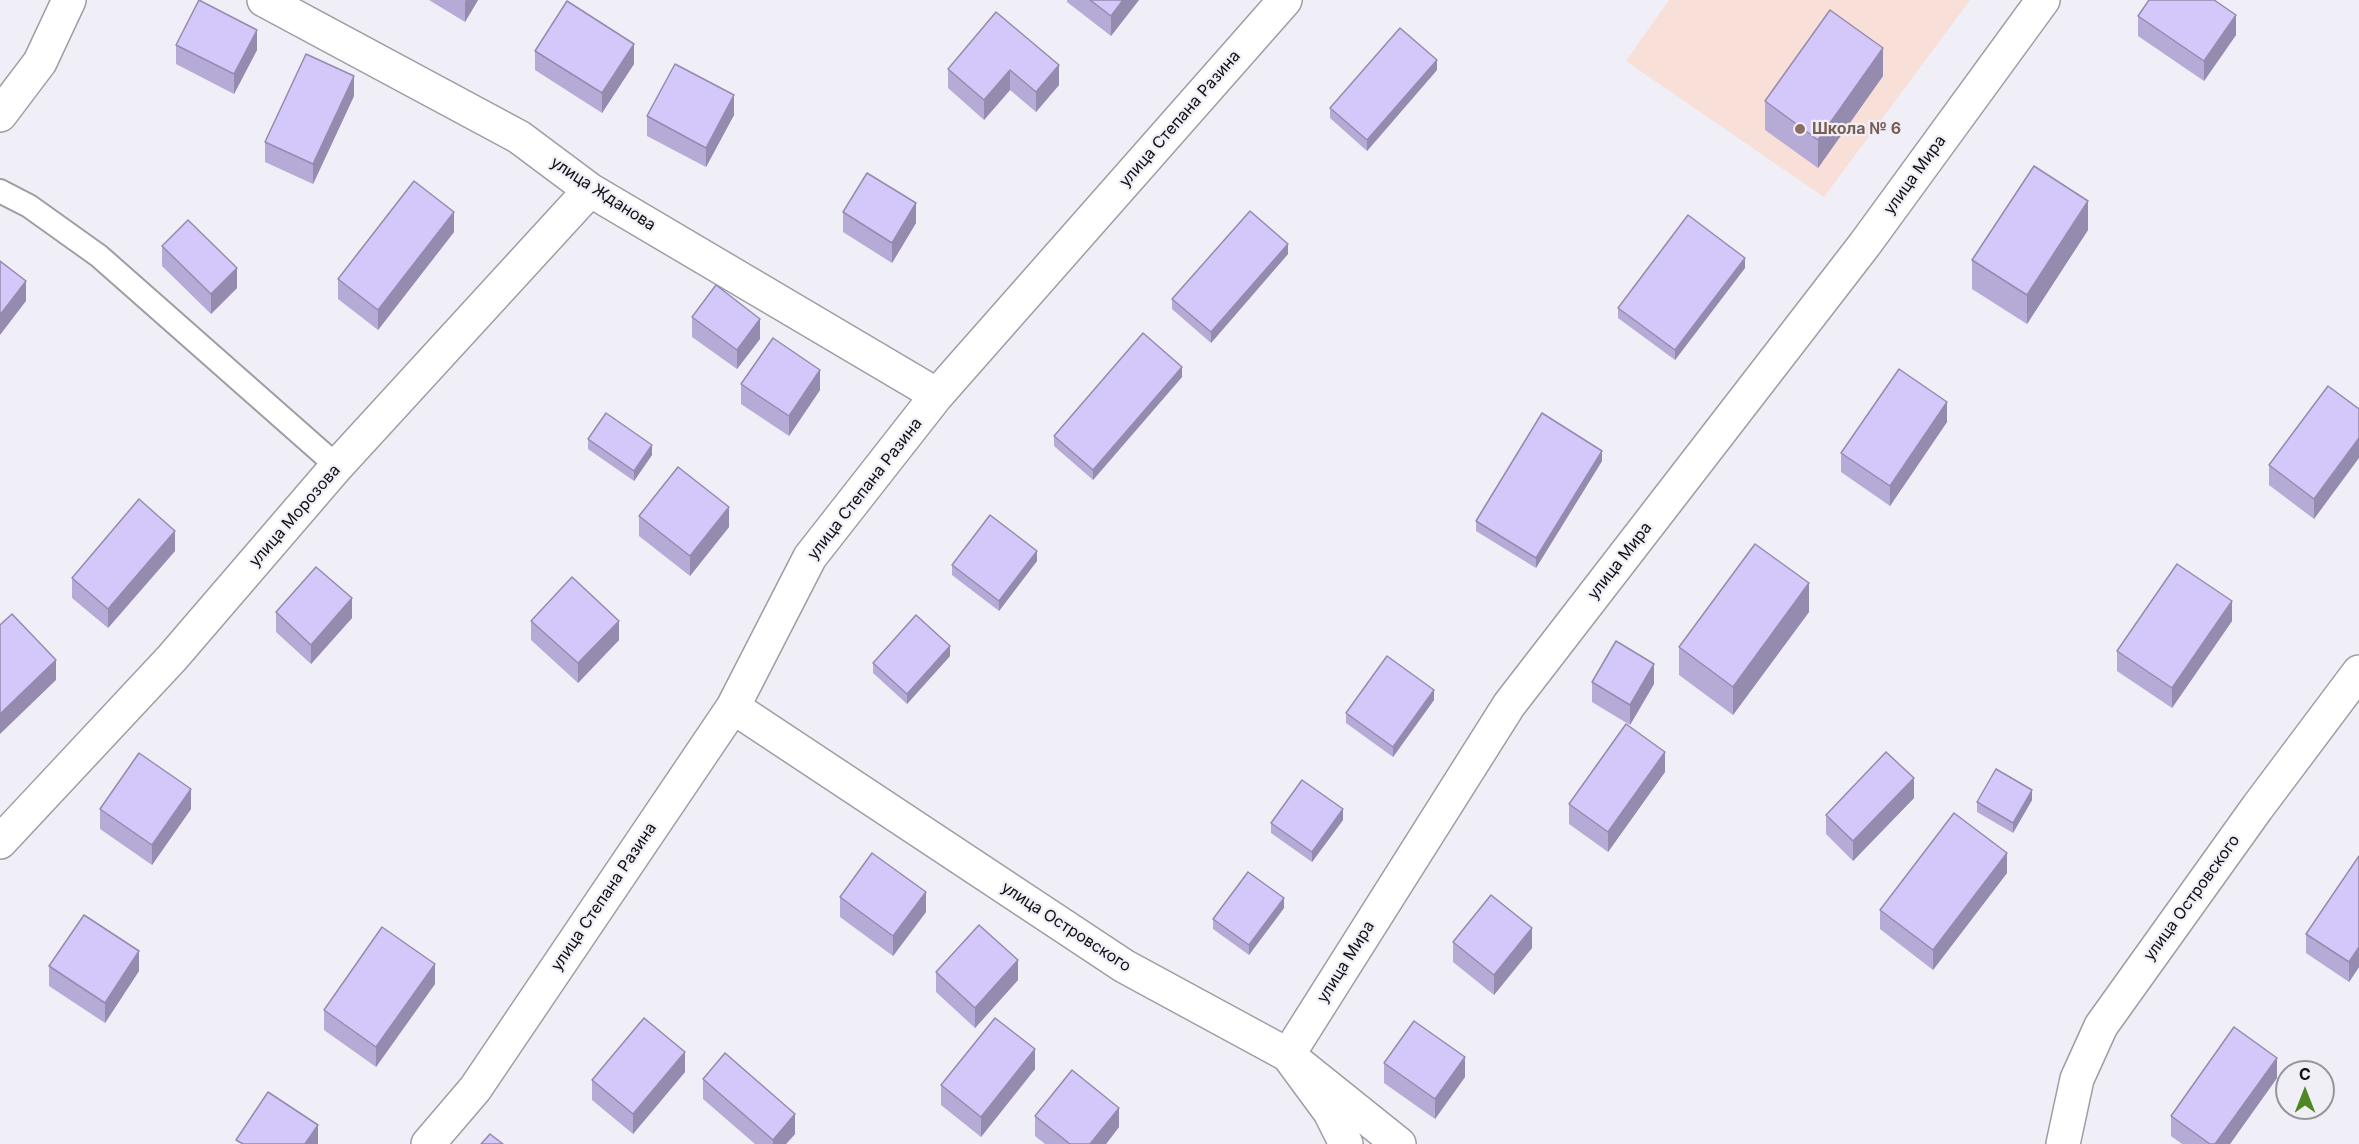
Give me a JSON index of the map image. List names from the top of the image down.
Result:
{
  "streets": {
    "street": [
      "улица Степана Разина",
      "улица Мира",
      "улица Жданова",
      "улица Морозова",
      "улица Островского"
    ]
  },
  "crossings": [
    ["улица Степана Разина", "улица Жданова"],
    ["улица Степана Разина", "улица Островского"],
    ["улица Мира", "улица Островского"],
    ["улица Жданова", "улица Морозова"]
  ],
  "places": ["Школа № 6"],
  "north": "top"
}
